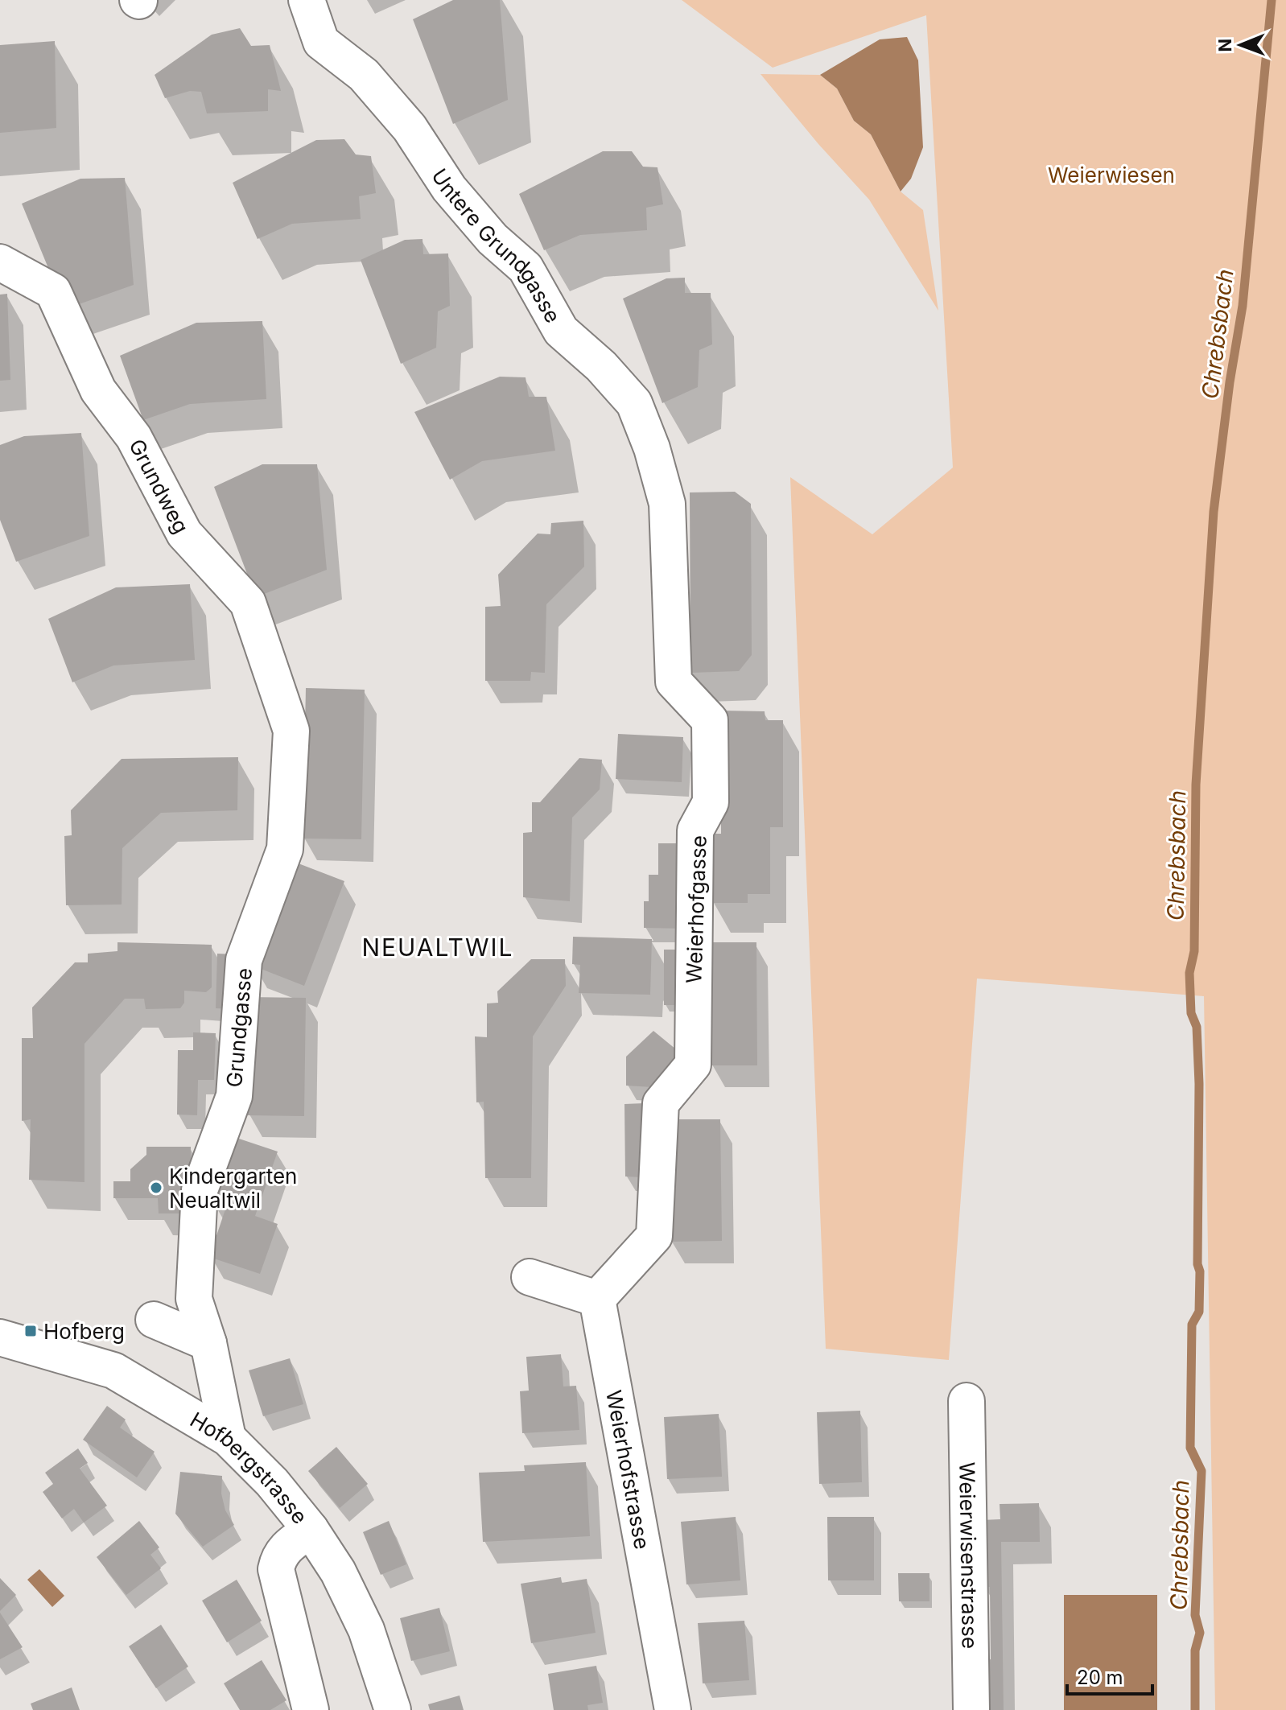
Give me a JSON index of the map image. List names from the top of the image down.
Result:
{
  "streets": {
    "street": [
      "Untere Grundgasse",
      "Grundweg",
      "Weierhofgasse",
      "Grundgasse",
      "Weierhofstrasse",
      "Hofbergstrasse",
      "Weierwisenstrasse"
    ]
  },
  "crossings": [
    ["Untere Grundgasse", "Weierhofgasse"],
    ["Grundweg", "Grundgasse"],
    ["Weierhofgasse", "Weierhofstrasse"],
    ["Grundgasse", "Hofbergstrasse"]
  ],
  "districts": ["NEUALTWIL"],
  "water": ["Chrebsbach"],
  "parks": ["Weierwiesen"],
  "places": {
    "other": ["Kindergarten Neualtwil"],
    "transit": ["Hofberg"]
  },
  "scale_bar": "20 m",
  "north": "left"
}
